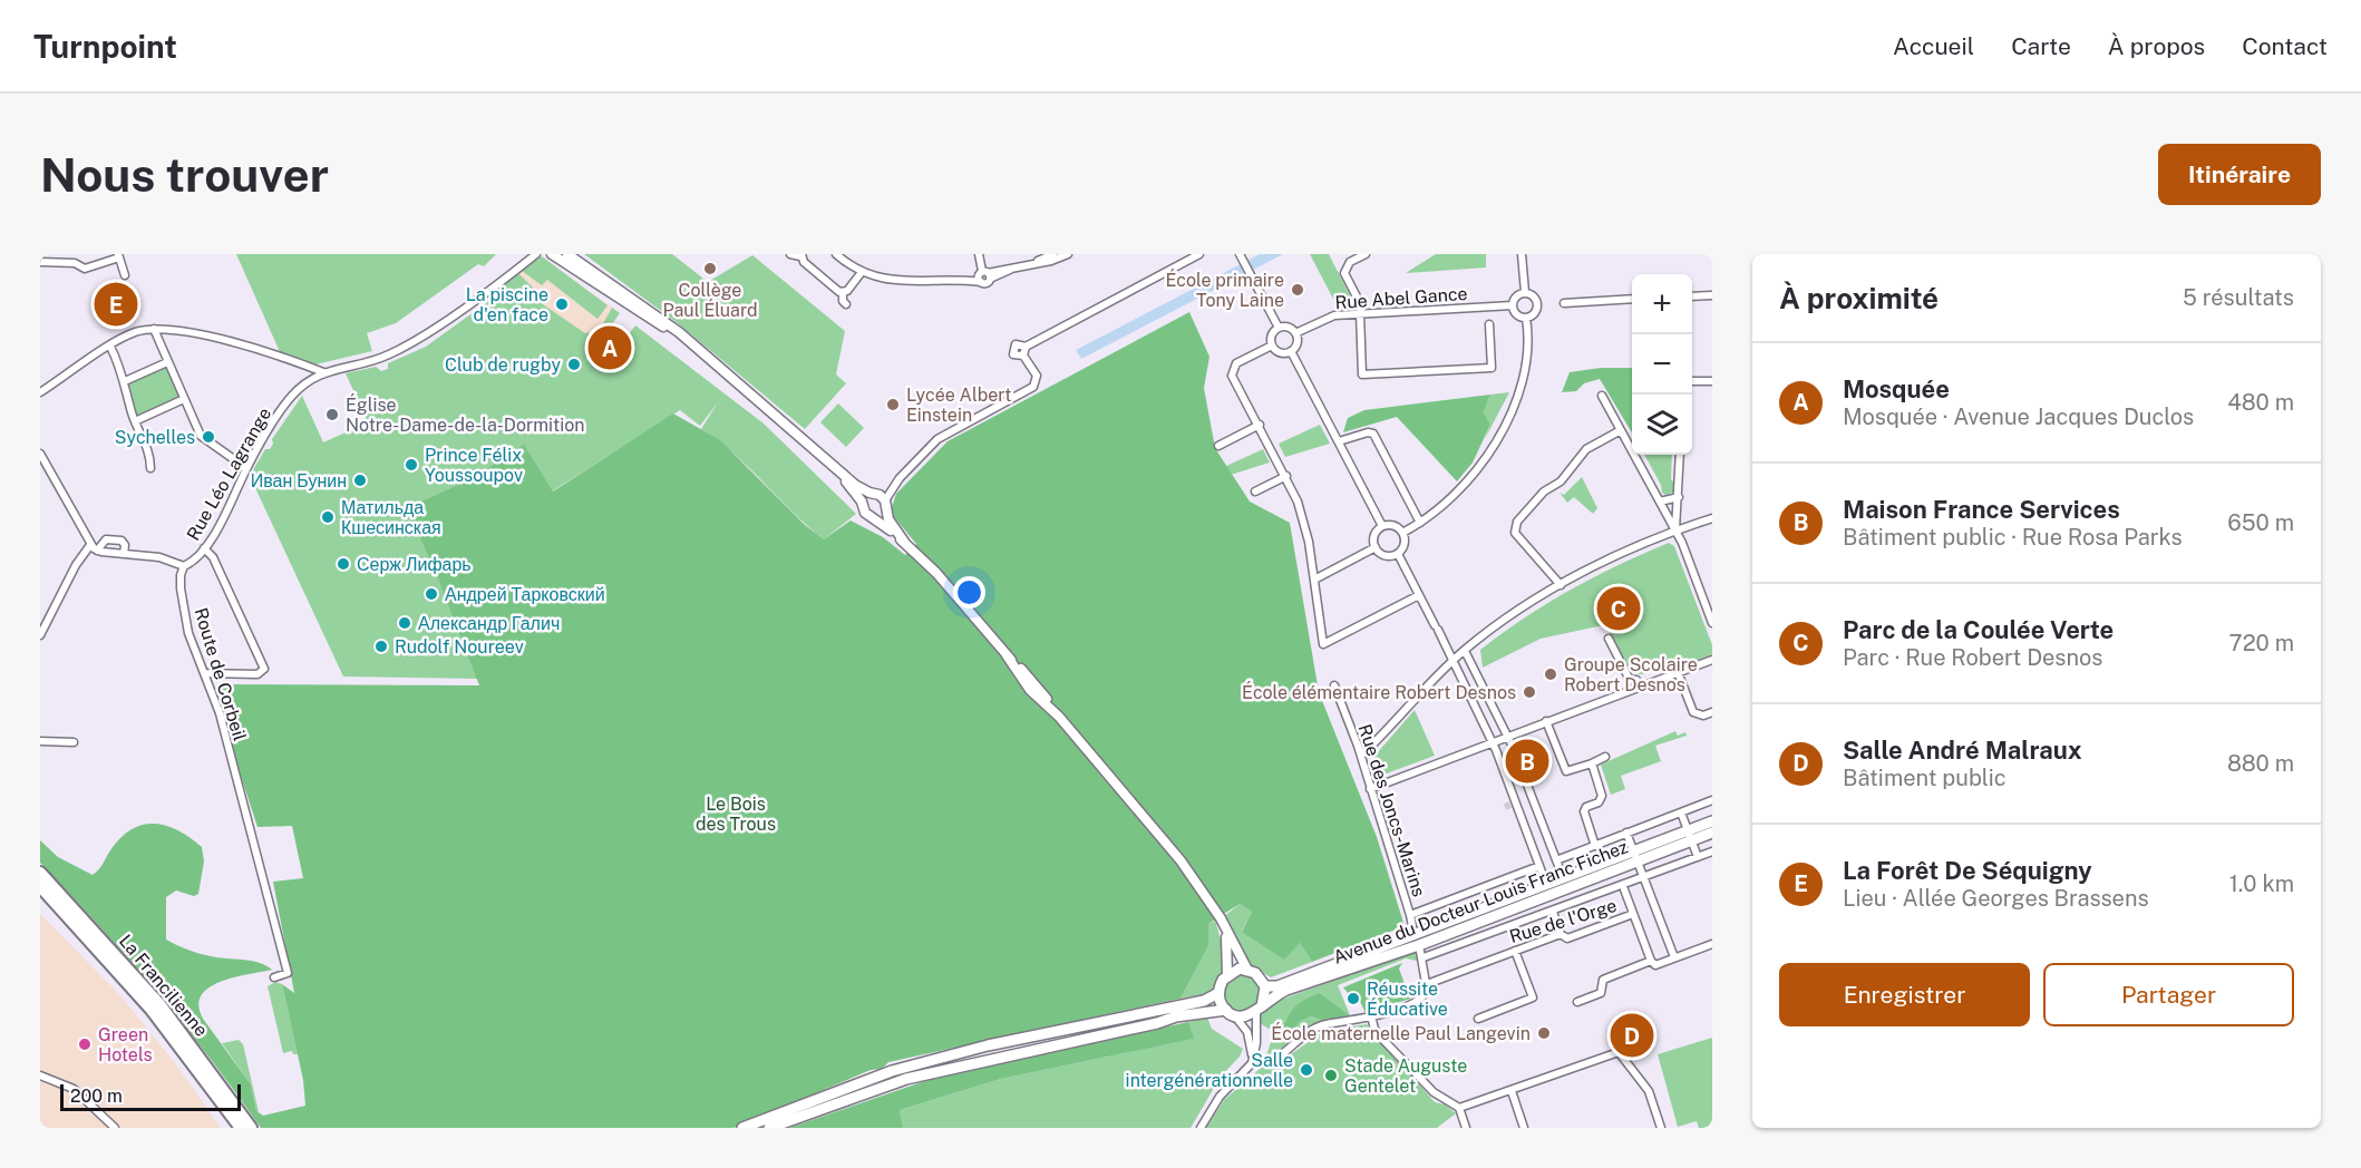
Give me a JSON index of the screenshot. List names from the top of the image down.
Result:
{
  "streets": {
    "highway": ["La Francilienne"],
    "main road": ["Avenue du Docteur Louis Franc Fichez"],
    "street": [
      "Rue Abel Gance",
      "Rue Léo Lagrange",
      "Route de Corbeil",
      "Rue des Joncs-Marins",
      "Rue de l'Orge"
    ]
  },
  "crossings": [
    ["Rue Léo Lagrange", "Route de Corbeil"],
    ["Rue des Joncs-Marins", "Avenue du Docteur Louis Franc Fichez"]
  ],
  "parks": ["Le Bois des Trous"],
  "places": [
    "Collège Paul Éluard",
    "École primaire Tony Laine",
    "La piscine d'en face",
    "Club de rugby",
    "Lycée Albert Einstein",
    "Église Notre-Dame-de-la-Dormition",
    "Sychelles",
    "Prince Félix Youssoupov",
    "Иван Бунин",
    "Матильда Кшесинская",
    "Серж Лифарь",
    "Андрей Тарковский",
    "Александр Галич",
    "Rudolf Noureev",
    "Groupe Scolaire Robert Desnos",
    "École élémentaire Robert Desnos",
    "Réussite Éducative",
    "École maternelle Paul Langevin",
    "Green Hotels",
    "Salle intergénérationnelle",
    "Stade Auguste Gentelet"
  ],
  "scale_bar": "200 m",
  "page": {
    "header": "Turnpoint",
    "nav": [
      "Accueil",
      "Carte",
      "À propos",
      "Contact"
    ],
    "buttons": [
      "Itinéraire",
      ["Enregistrer", "Partager"]
    ],
    "title": "Nous trouver",
    "heading": ["À proximité", "5 résultats"],
    "map_buttons": ["+", "−"],
    "pins": [
      "E",
      "A",
      "C",
      "B",
      "D"
    ],
    "list": [
      {
        "mark": "A",
        "name": "Mosquée",
        "note": "Mosquée · Avenue Jacques Duclos",
        "value": "480 m"
      },
      {
        "mark": "B",
        "name": "Maison France Services",
        "note": "Bâtiment public · Rue Rosa Parks",
        "value": "650 m"
      },
      {
        "mark": "C",
        "name": "Parc de la Coulée Verte",
        "note": "Parc · Rue Robert Desnos",
        "value": "720 m"
      },
      {
        "mark": "D",
        "name": "Salle André Malraux",
        "note": "Bâtiment public",
        "value": "880 m"
      },
      {
        "mark": "E",
        "name": "La Forêt De Séquigny",
        "note": "Lieu · Allée Georges Brassens",
        "value": "1.0 km"
      }
    ],
    "scale": "200 m"
  }
}
